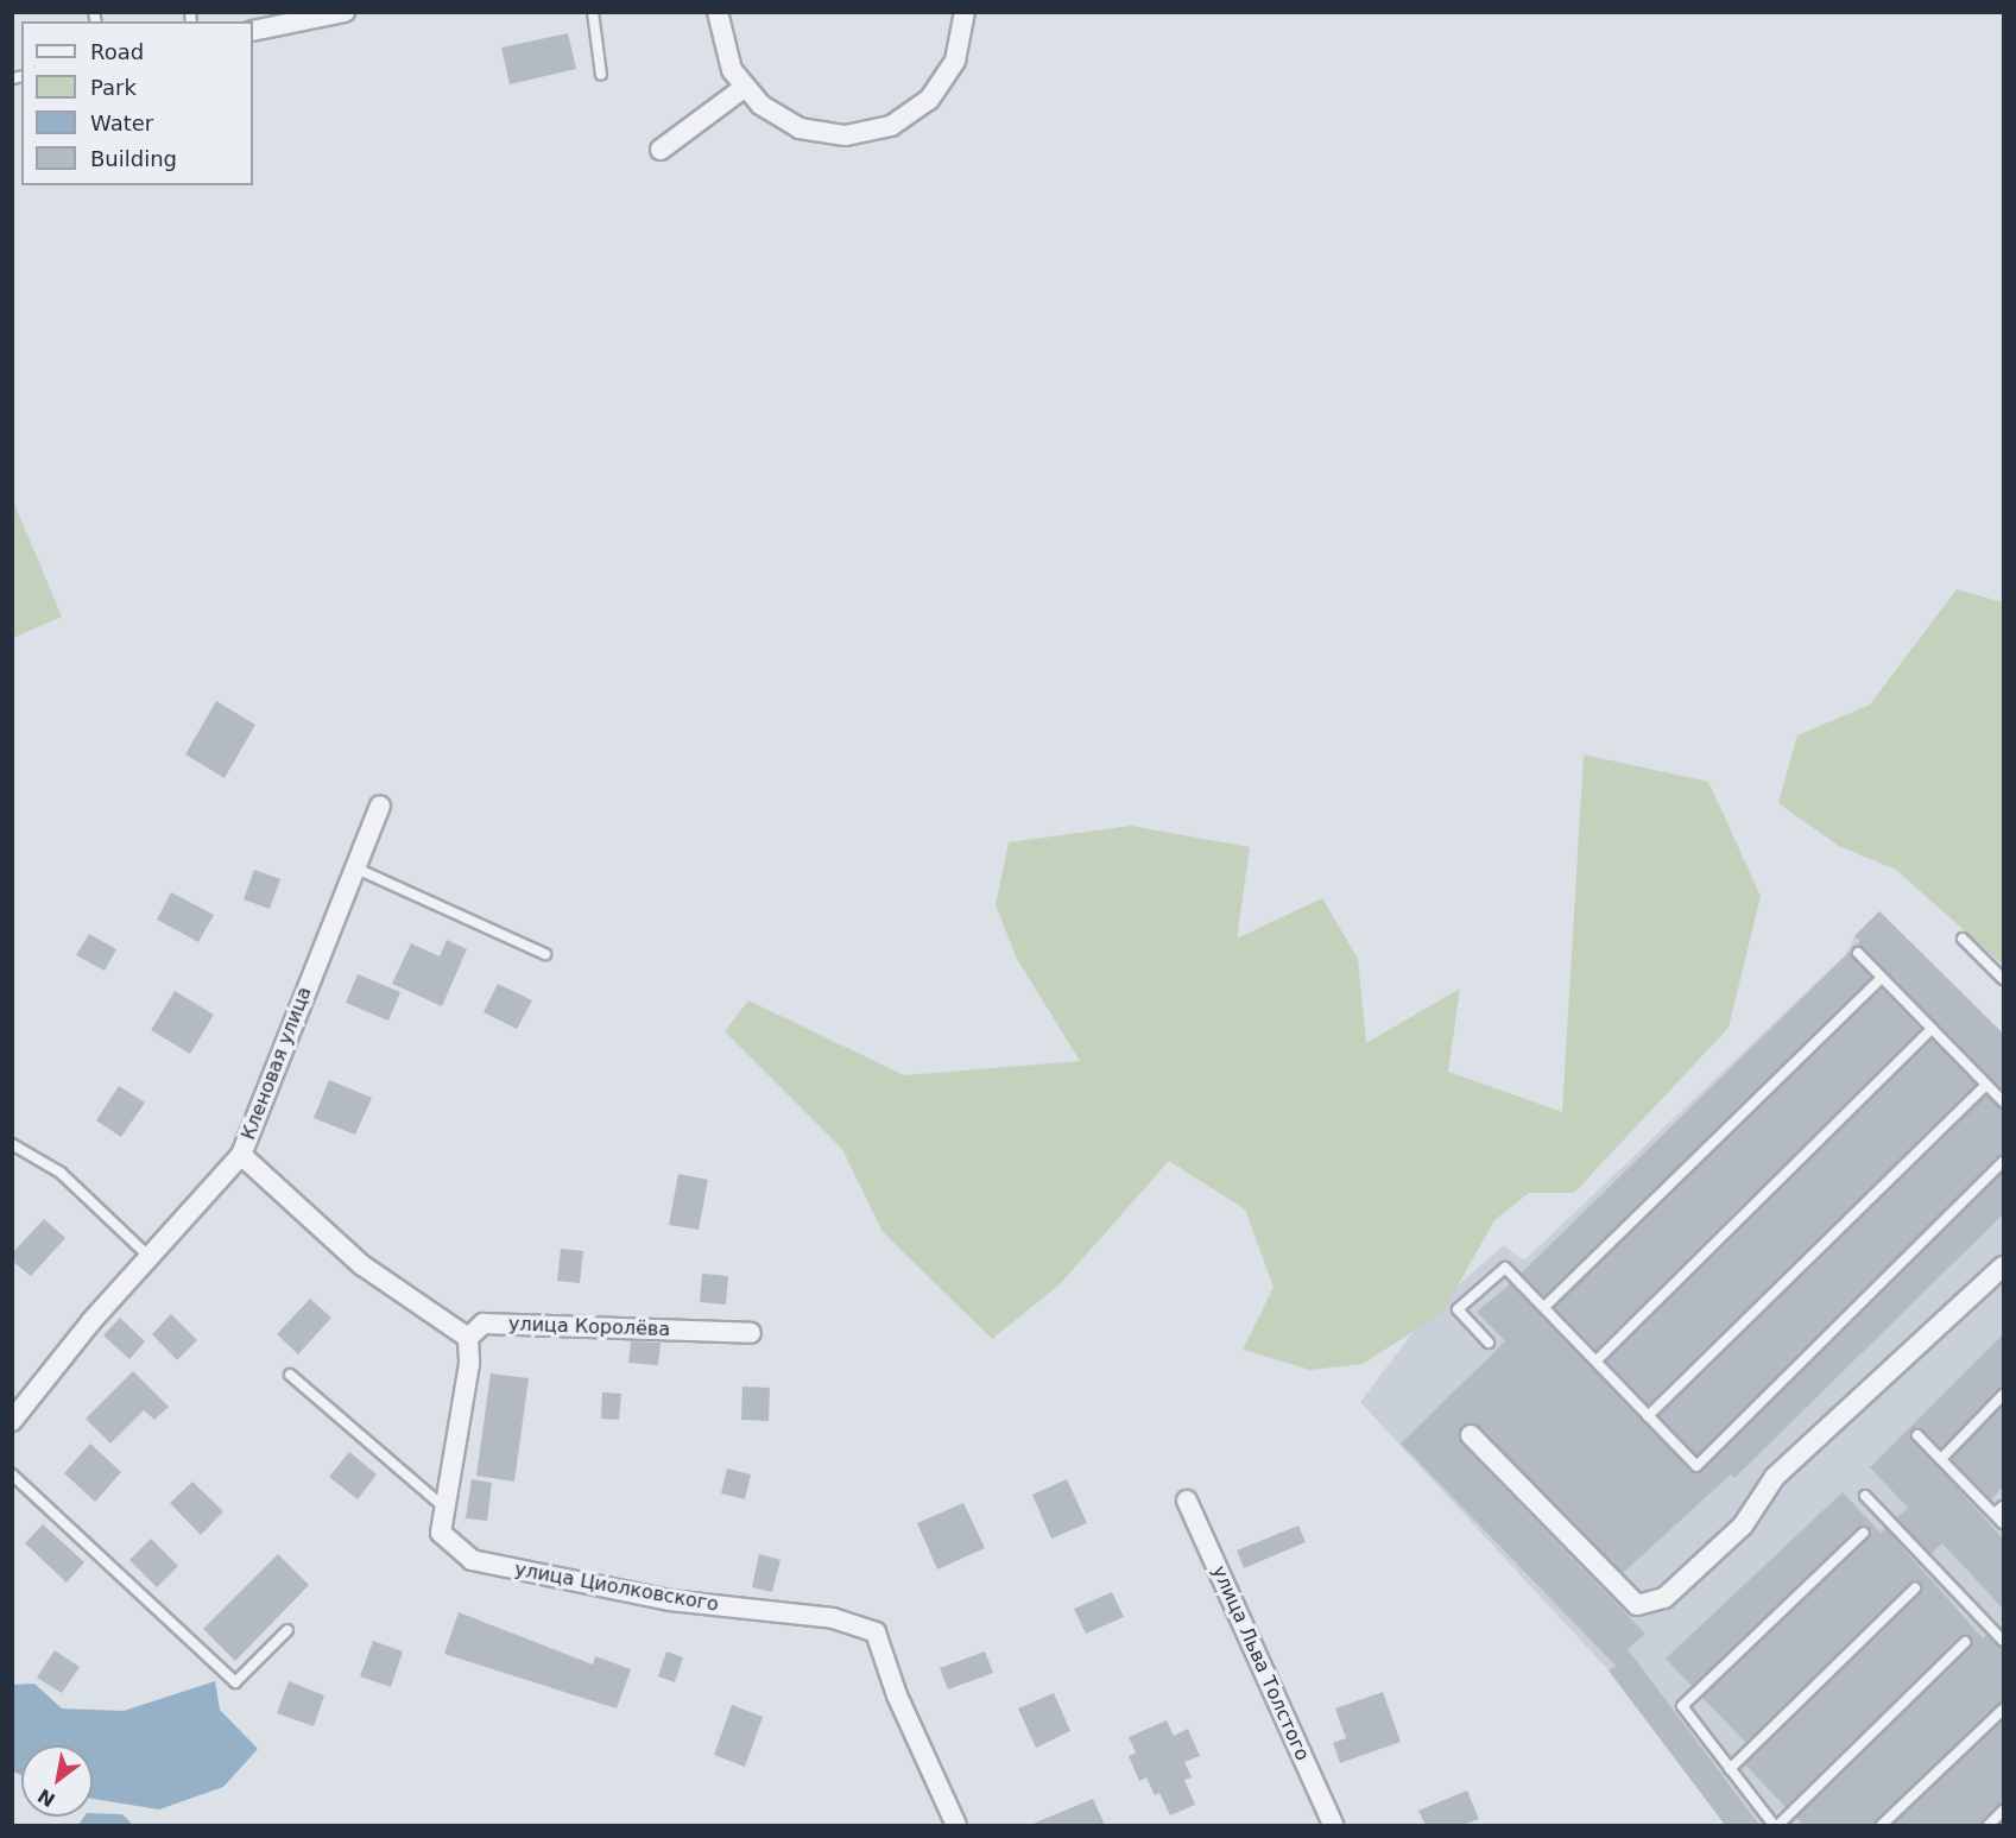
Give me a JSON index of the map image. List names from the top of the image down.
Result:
{
  "streets": {
    "street": [
      "Кленовая улица",
      "улица Королёва",
      "улица Циолковского",
      "улица Льва Толстого"
    ]
  },
  "crossings": [
    ["улица Королёва", "улица Циолковского"]
  ],
  "legend": [
    "Road",
    "Park",
    "Water",
    "Building"
  ],
  "north": "bottom left"
}
